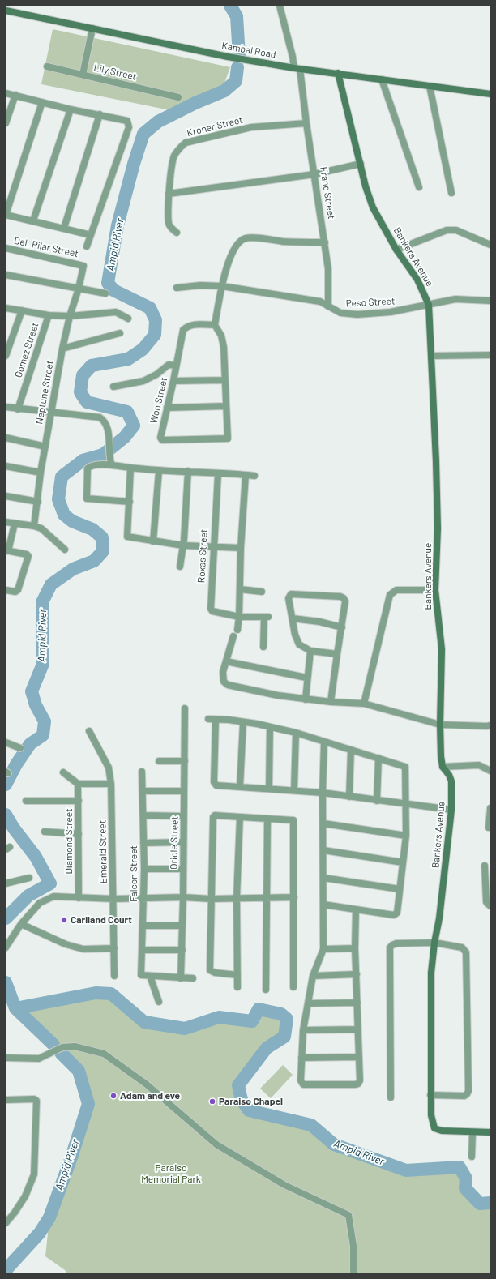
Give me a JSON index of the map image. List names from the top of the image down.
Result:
{
  "streets": {
    "street": [
      "Kambal Road",
      "Lily Street",
      "Kroner Street",
      "Franc Street",
      "Del. Pilar Street",
      "Bankers Avenue",
      "Peso Street",
      "Gomez Street",
      "Neptune Street",
      "Won Street",
      "Roxas Street",
      "Diamond Street",
      "Oriole Street",
      "Emerald Street",
      "Falcon Street"
    ]
  },
  "crossings": [
    ["Kambal Road", "Franc Street"],
    ["Kambal Road", "Bankers Avenue"],
    ["Kroner Street", "Franc Street"],
    ["Franc Street", "Peso Street"],
    ["Del. Pilar Street", "Neptune Street"],
    ["Bankers Avenue", "Peso Street"]
  ],
  "water": ["Ampid River"],
  "parks": ["Paraiso Memorial Park"],
  "places": ["Carlland Court", "Adam and eve", "Paraiso Chapel"]
}
